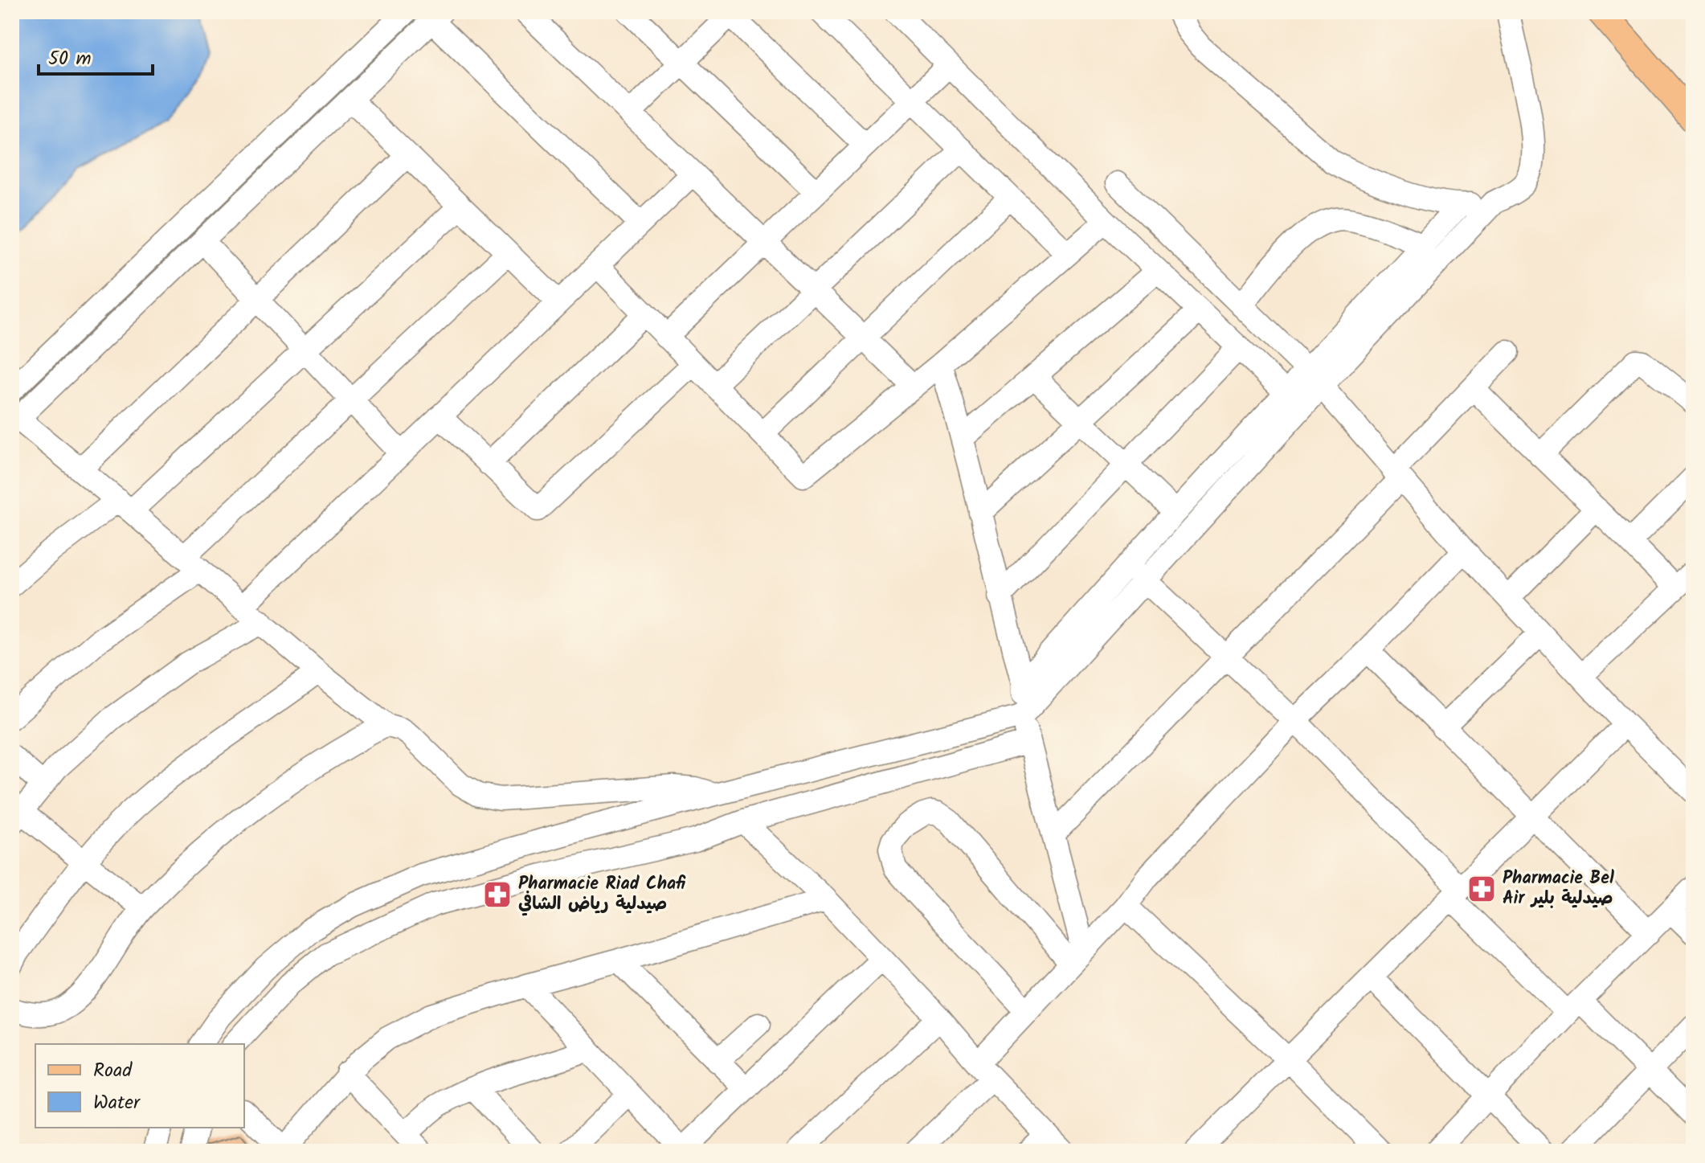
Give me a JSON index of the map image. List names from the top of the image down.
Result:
{
  "places": {
    "pharmacy": ["Pharmacie Bel Air صيدلية بلير", "Pharmacie Riad Chafi صيدلية رياض الشافي"]
  },
  "legend": ["Road", "Water"],
  "scale_bar": "50 m"
}
